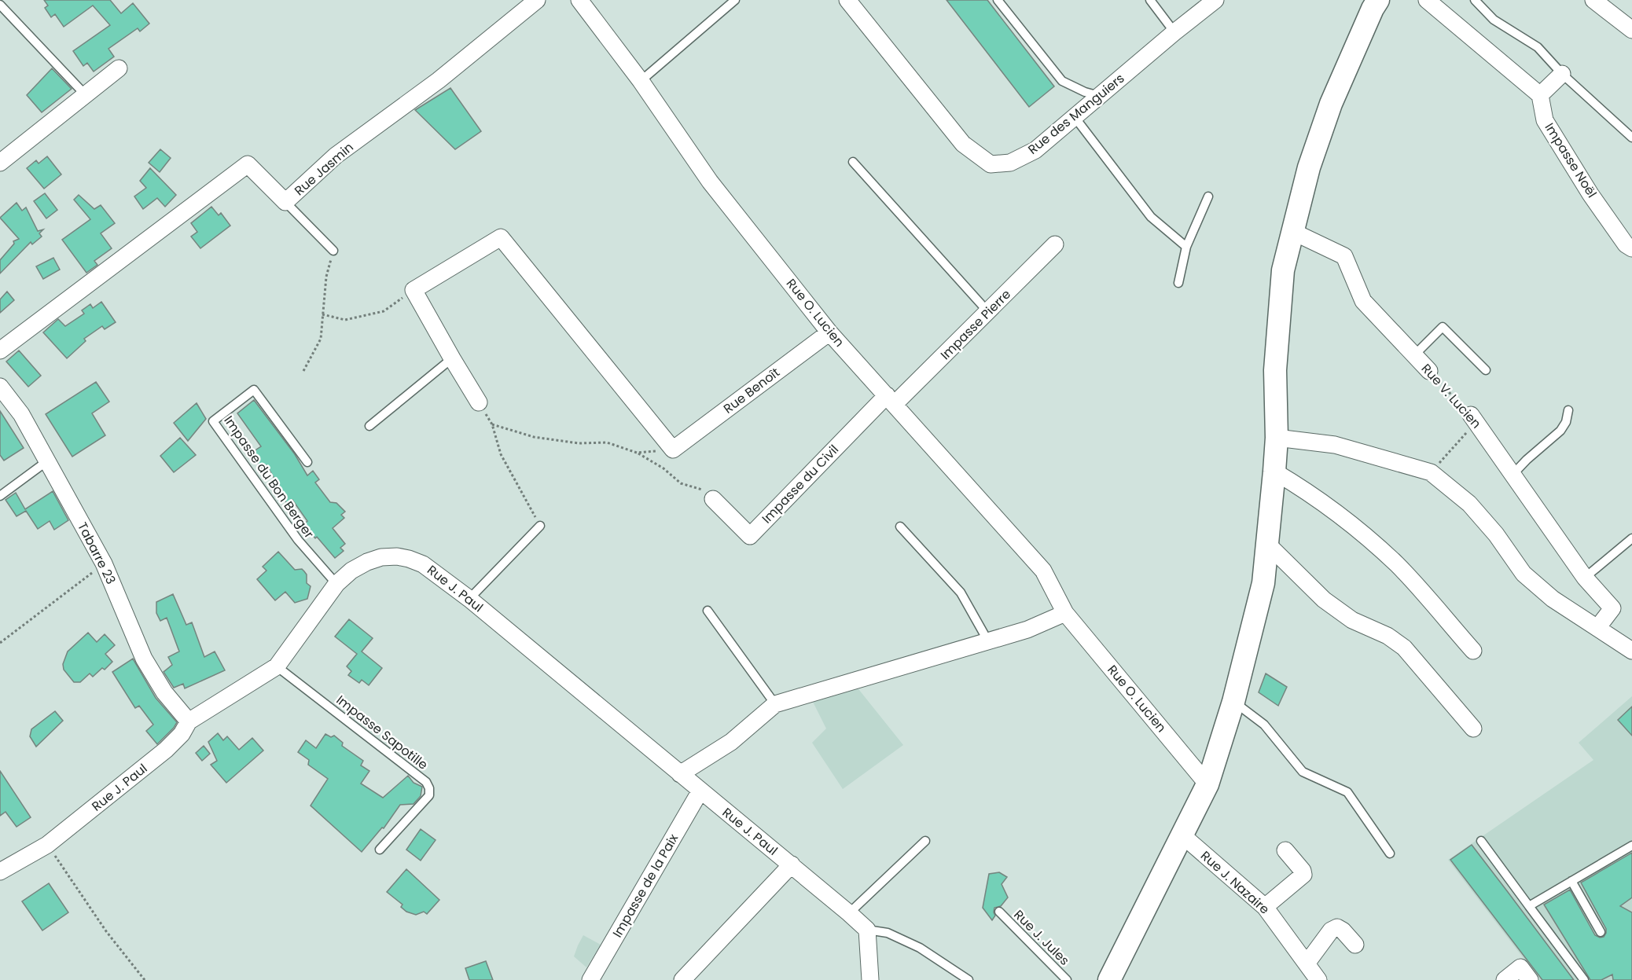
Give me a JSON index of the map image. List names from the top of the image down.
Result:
{
  "streets": {
    "street": [
      "Rue des Manguiers",
      "Impasse Noël",
      "Rue Jasmin",
      "Rue O. Lucien",
      "Impasse Pierre",
      "Rue Benoît",
      "Rue V. Lucien",
      "Impasse du Civil",
      "Tabarre 23",
      "Rue J. Paul",
      "Rue J. Nazaire",
      "Impasse de la Paix"
    ],
    "lane": ["Impasse du Bon Berger", "Impasse Sapotille", "Rue J. Jules"]
  },
  "crossings": [
    ["Rue O. Lucien", "Impasse Pierre"],
    ["Rue O. Lucien", "Rue Benoît"],
    ["Rue O. Lucien", "Impasse du Civil"],
    ["Impasse Pierre", "Impasse du Civil"],
    ["Impasse du Bon Berger", "Rue J. Paul"],
    ["Tabarre 23", "Rue J. Paul"],
    ["Rue J. Paul", "Impasse Sapotille"],
    ["Rue J. Paul", "Impasse de la Paix"]
  ]
}
